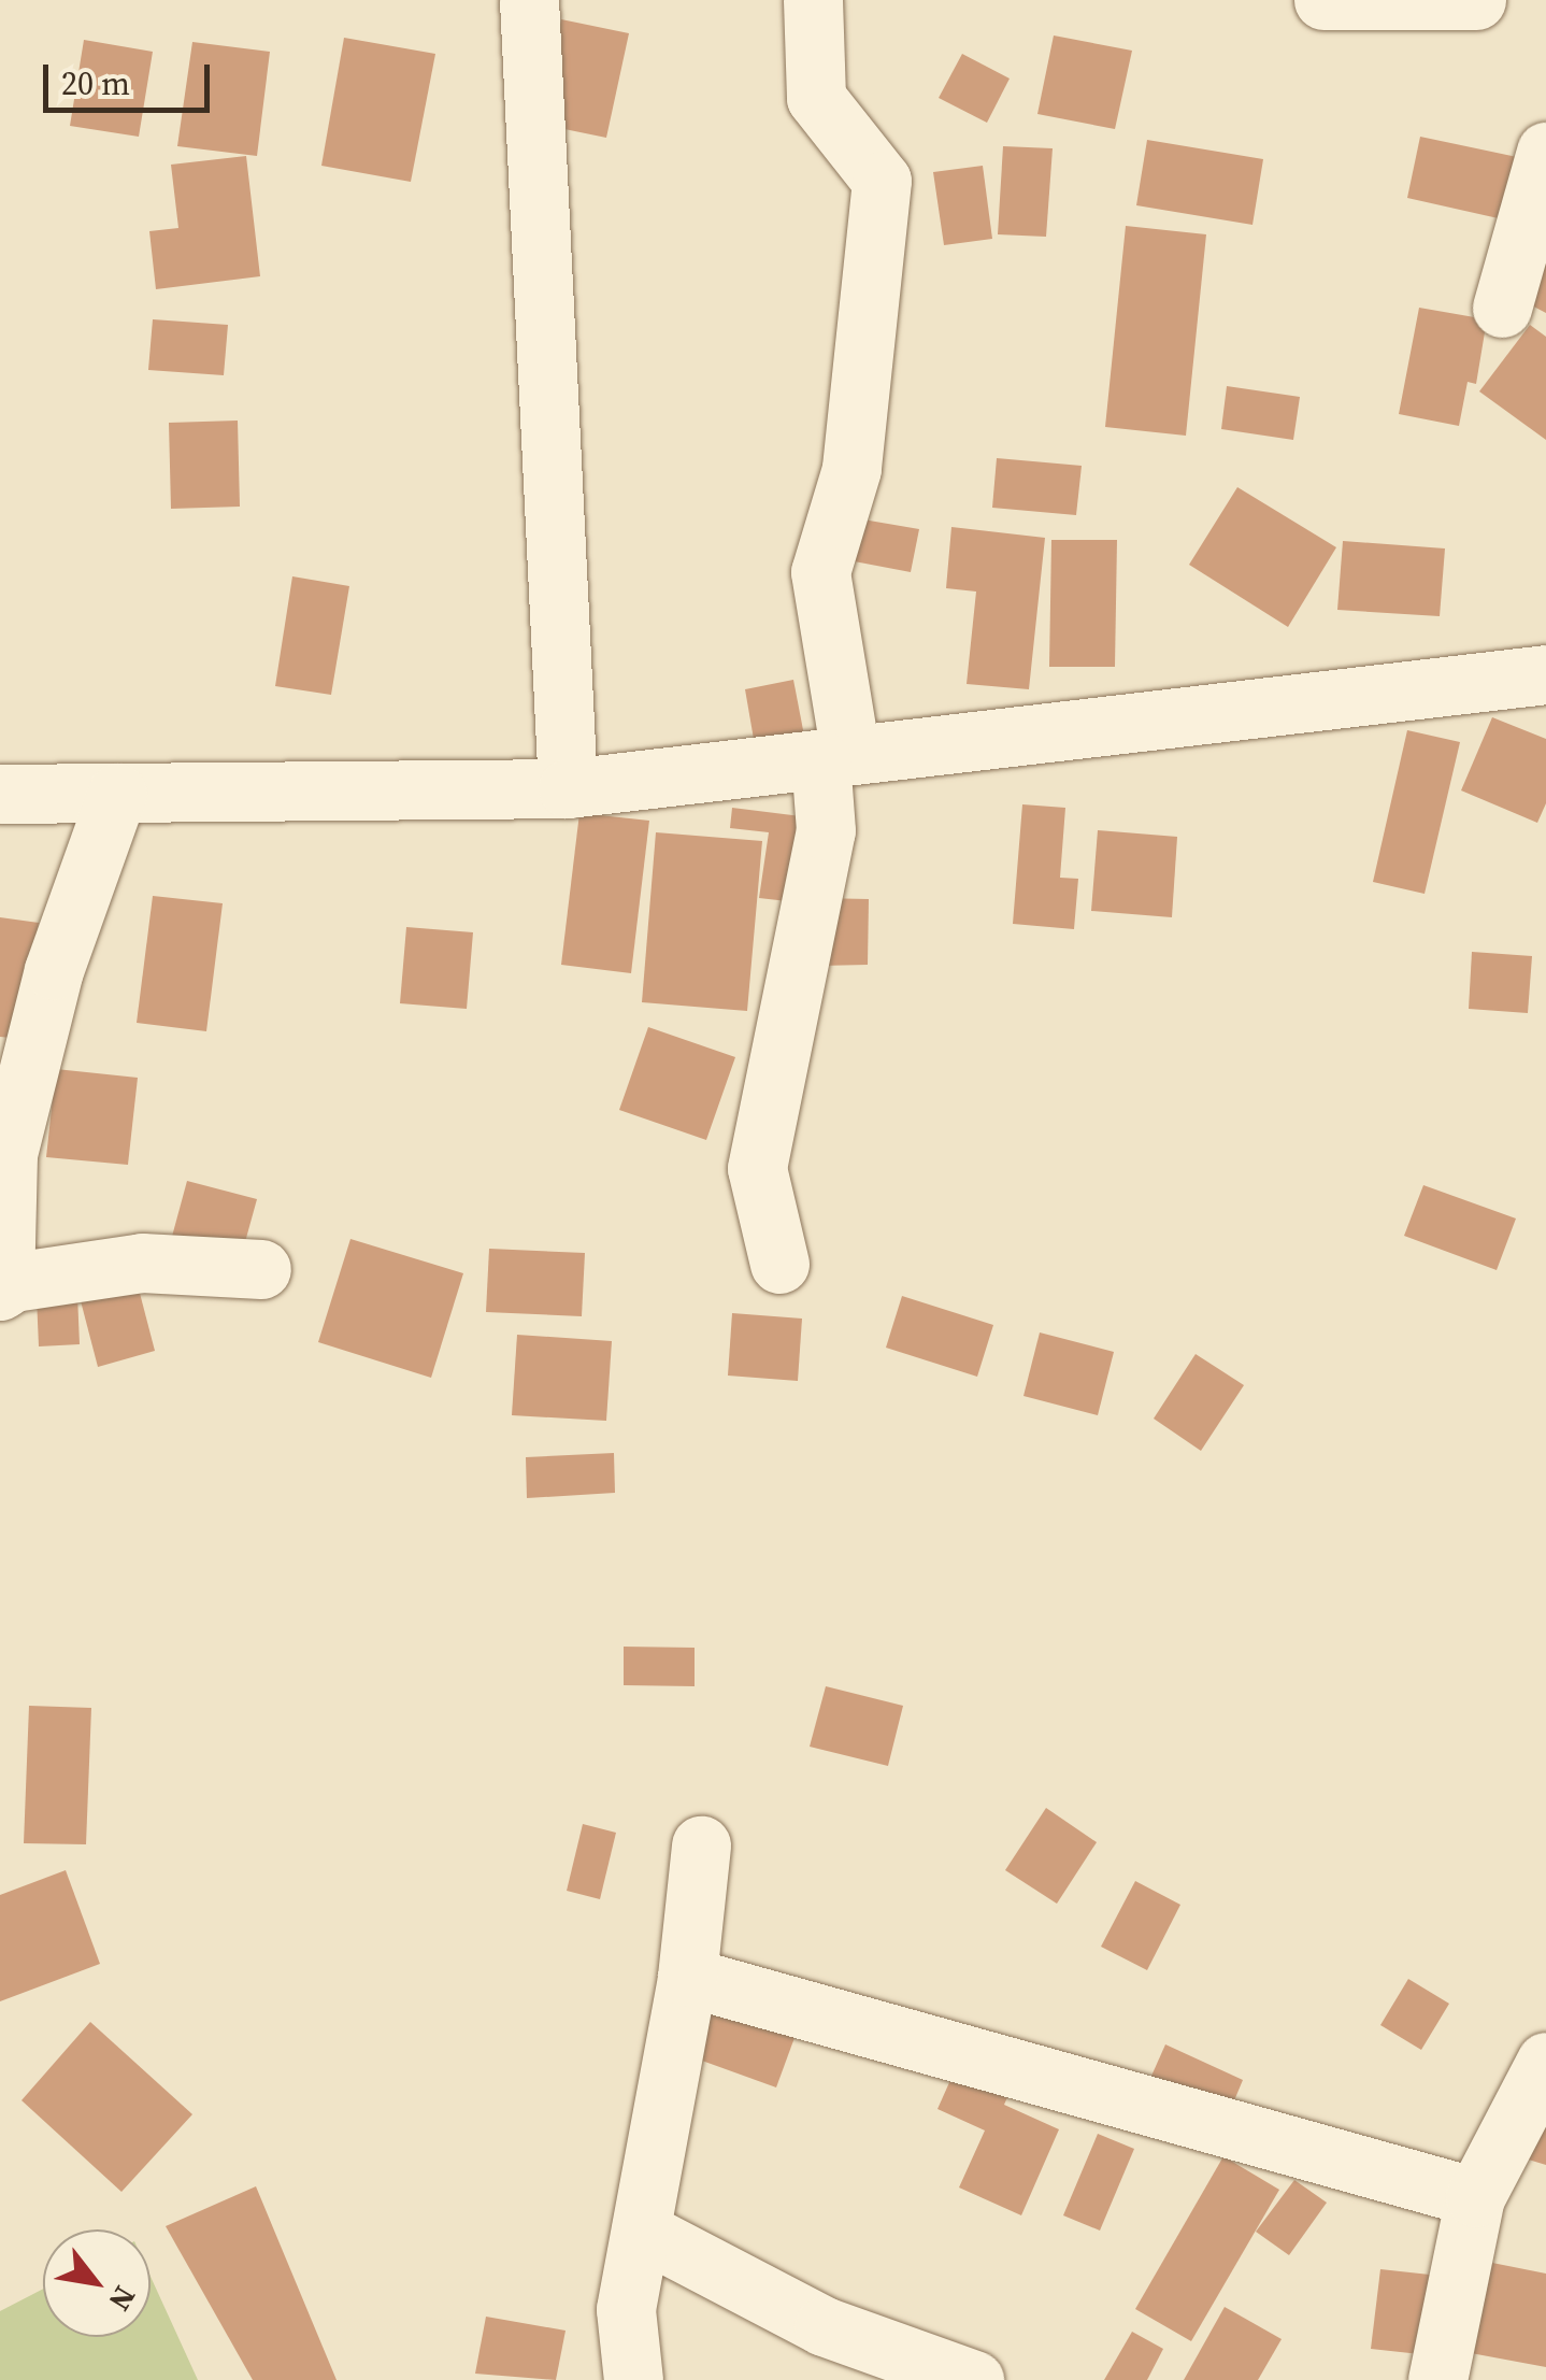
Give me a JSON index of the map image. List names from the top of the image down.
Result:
{
  "scale_bar": "20 m",
  "north": "bottom right"
}
